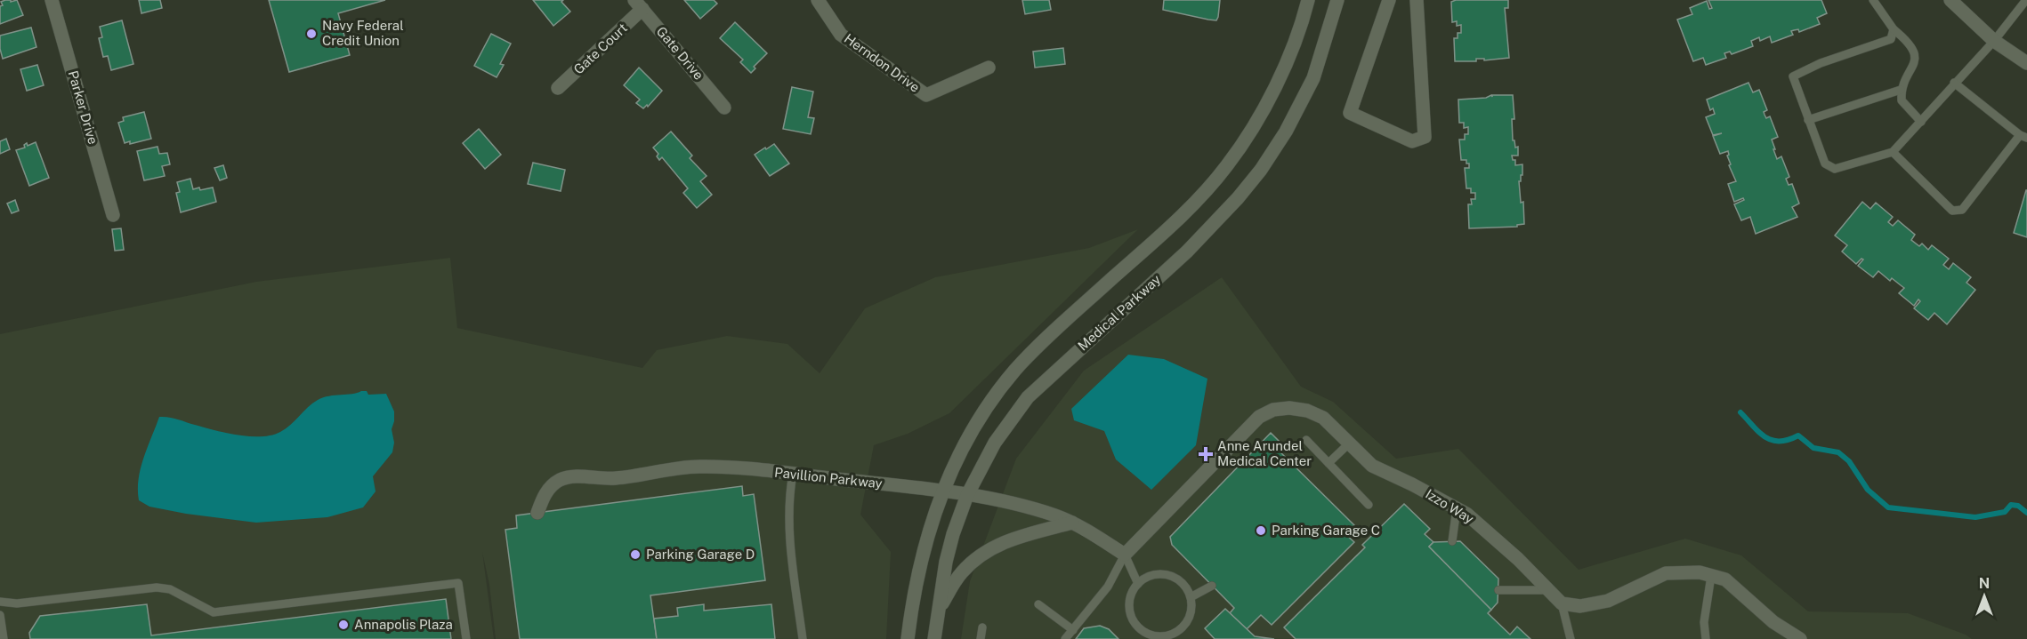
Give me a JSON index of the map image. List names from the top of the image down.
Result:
{
  "streets": {
    "street": [
      "Gate Court",
      "Gate Drive",
      "Herndon Drive",
      "Parker Drive",
      "Medical Parkway",
      "Pavillion Parkway",
      "Izzo Way"
    ]
  },
  "crossings": [
    ["Gate Court", "Gate Drive"],
    ["Medical Parkway", "Pavillion Parkway"],
    ["Pavillion Parkway", "Izzo Way"]
  ],
  "places": {
    "other": [
      "Navy Federal Credit Union",
      "Parking Garage C",
      "Parking Garage D",
      "Annapolis Plaza"
    ],
    "health": ["Anne Arundel Medical Center"]
  },
  "north": "top"
}
